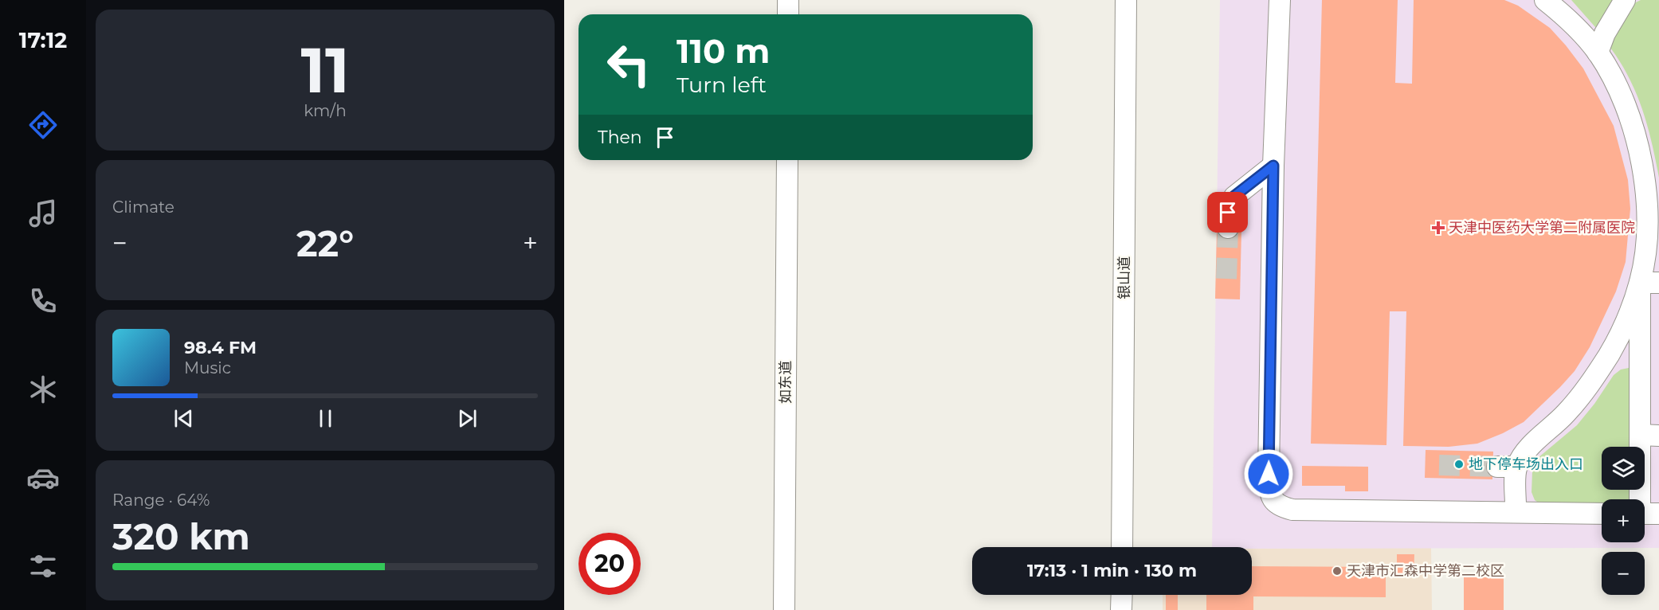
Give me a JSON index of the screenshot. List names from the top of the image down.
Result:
{
  "streets": {
    "street": ["银山道", "如东道"]
  },
  "places": {
    "health": ["天津中医药大学第二附属医院"],
    "other": ["地下停车场出入口", "天津市汇森中学第二校区"]
  },
  "page": {
    "tabs": "17:12",
    "tile": [
      ["11", "km/h"],
      "Climate",
      ["Range · 64%", "320 km"]
    ],
    "turn": ["110 m", "Turn left"],
    "then": "Then",
    "heat": ["−", "22°", "+"],
    "song": ["98.4 FM", "Music"],
    "map_buttons": ["+", "−"],
    "limit": "20",
    "trip": "17:13 · 1 min · 130 m"
  }
}
